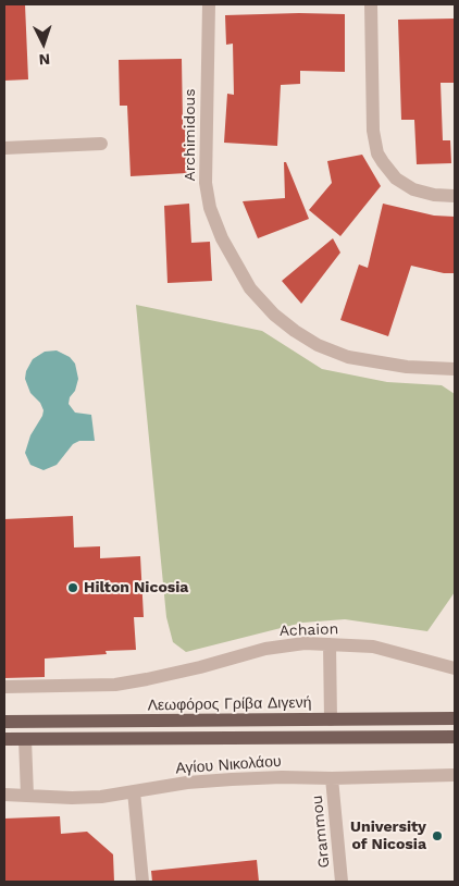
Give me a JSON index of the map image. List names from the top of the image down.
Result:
{
  "streets": {
    "main road": ["Λεωφόρος Γρίβα Διγενή"],
    "street": [
      "Archimidous",
      "Achaion",
      "Αγίου Νικολάου",
      "Grammou"
    ]
  },
  "crossings": [
    ["Αγίου Νικολάου", "Grammou"]
  ],
  "places": ["Hilton Nicosia", "University of Nicosia"],
  "north": "bottom"
}
